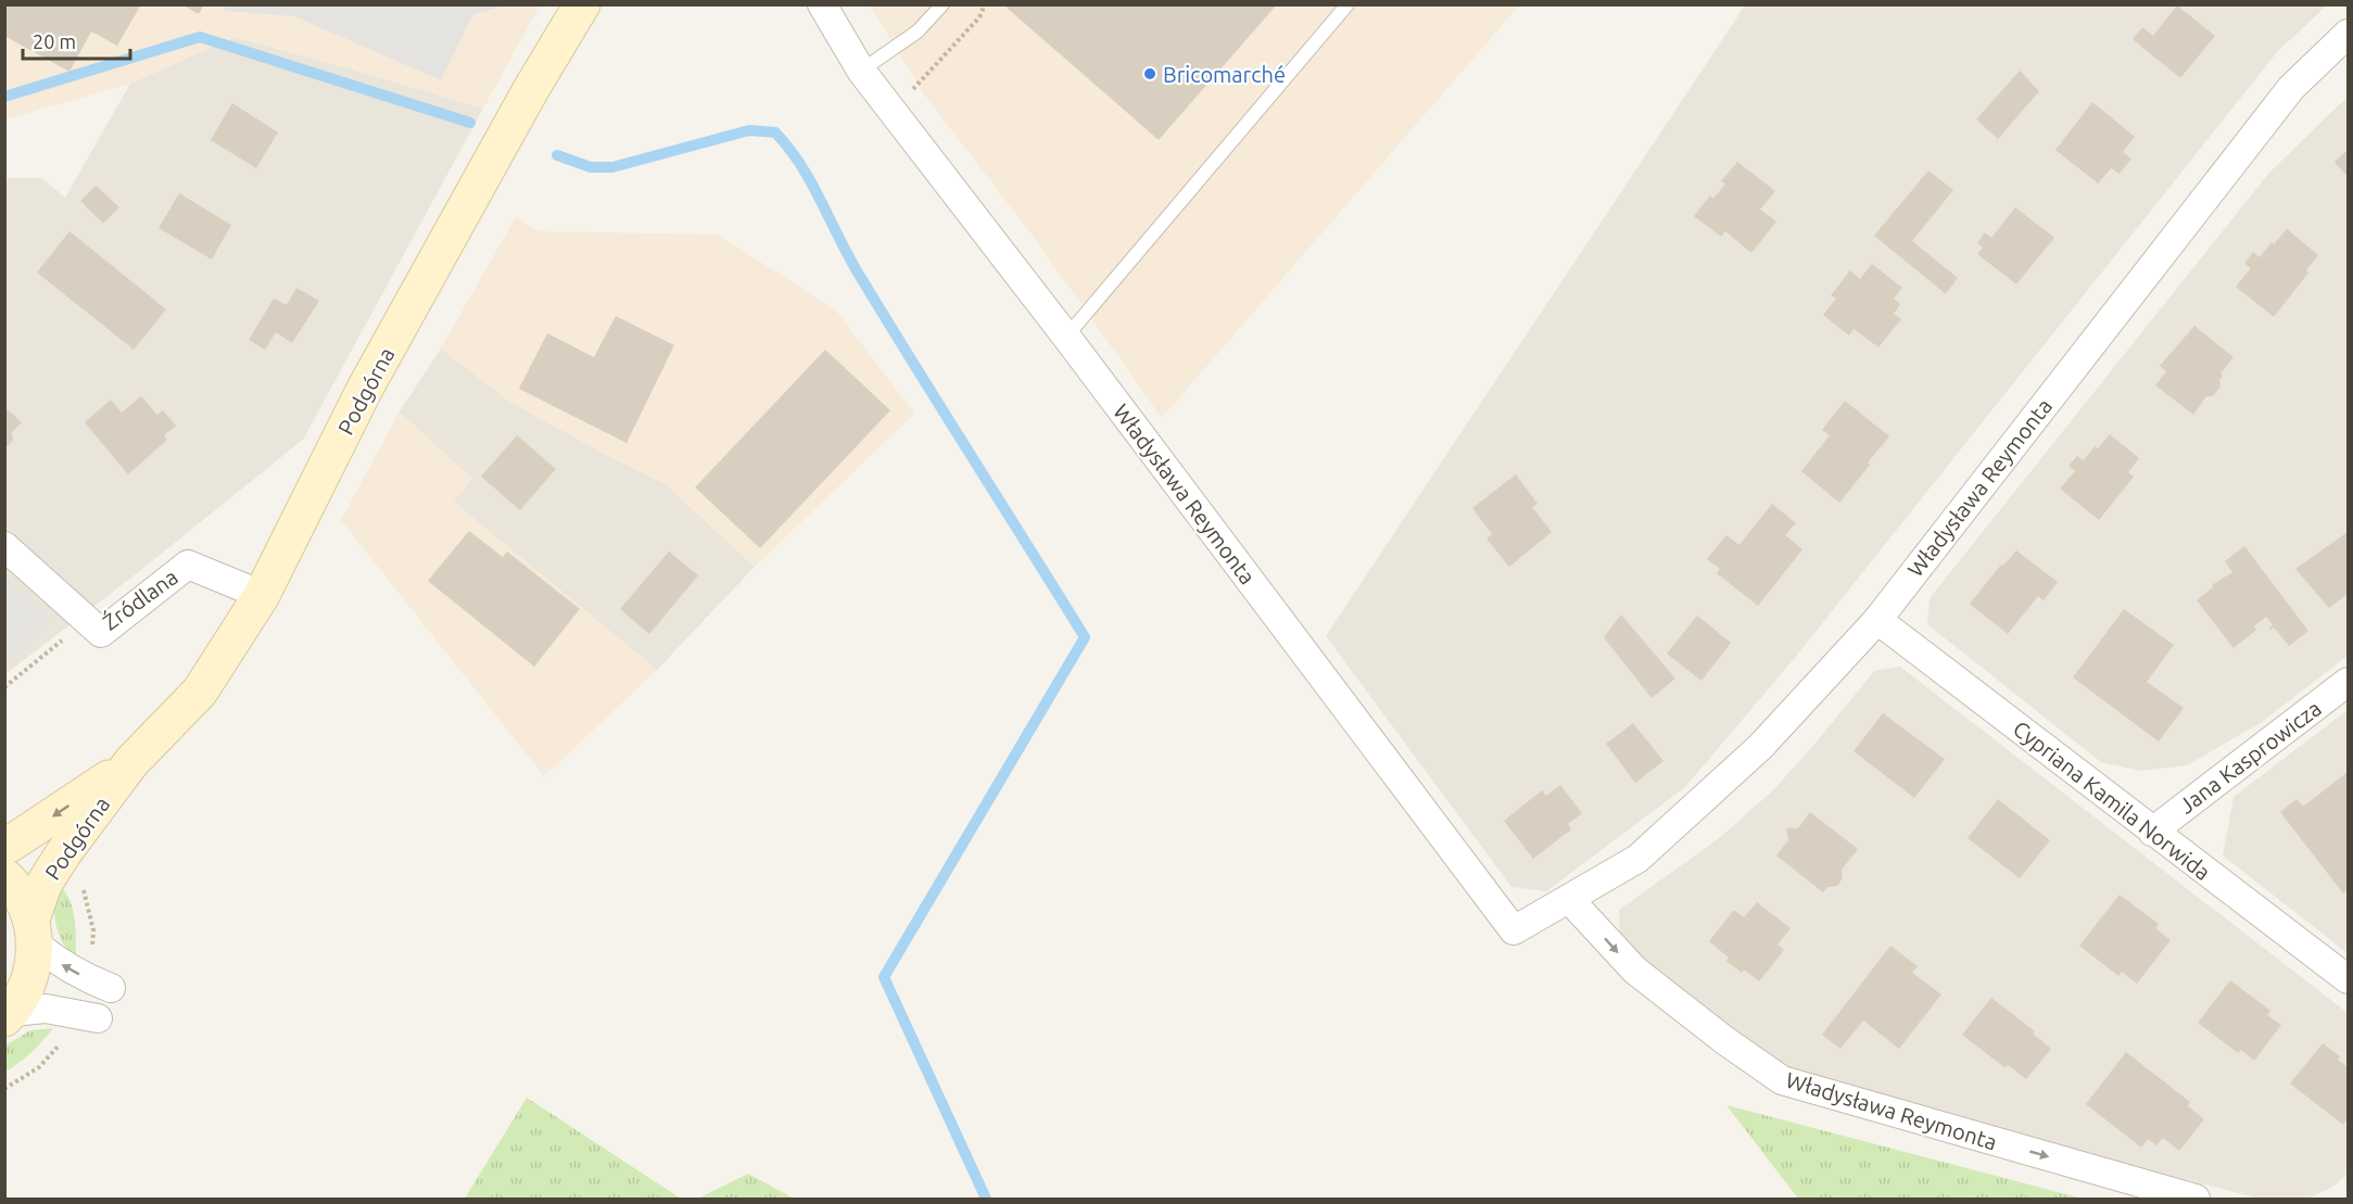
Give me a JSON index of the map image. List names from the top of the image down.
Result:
{
  "streets": {
    "main road": ["Podgórna"],
    "street": [
      "Władysława Reymonta",
      "Źródlana",
      "Jana Kasprowicza",
      "Cypriana Kamila Norwida"
    ]
  },
  "crossings": [
    ["Podgórna", "Źródlana"],
    ["Władysława Reymonta", "Cypriana Kamila Norwida"],
    ["Jana Kasprowicza", "Cypriana Kamila Norwida"]
  ],
  "places": ["Bricomarché"],
  "scale_bar": "20 m"
}
